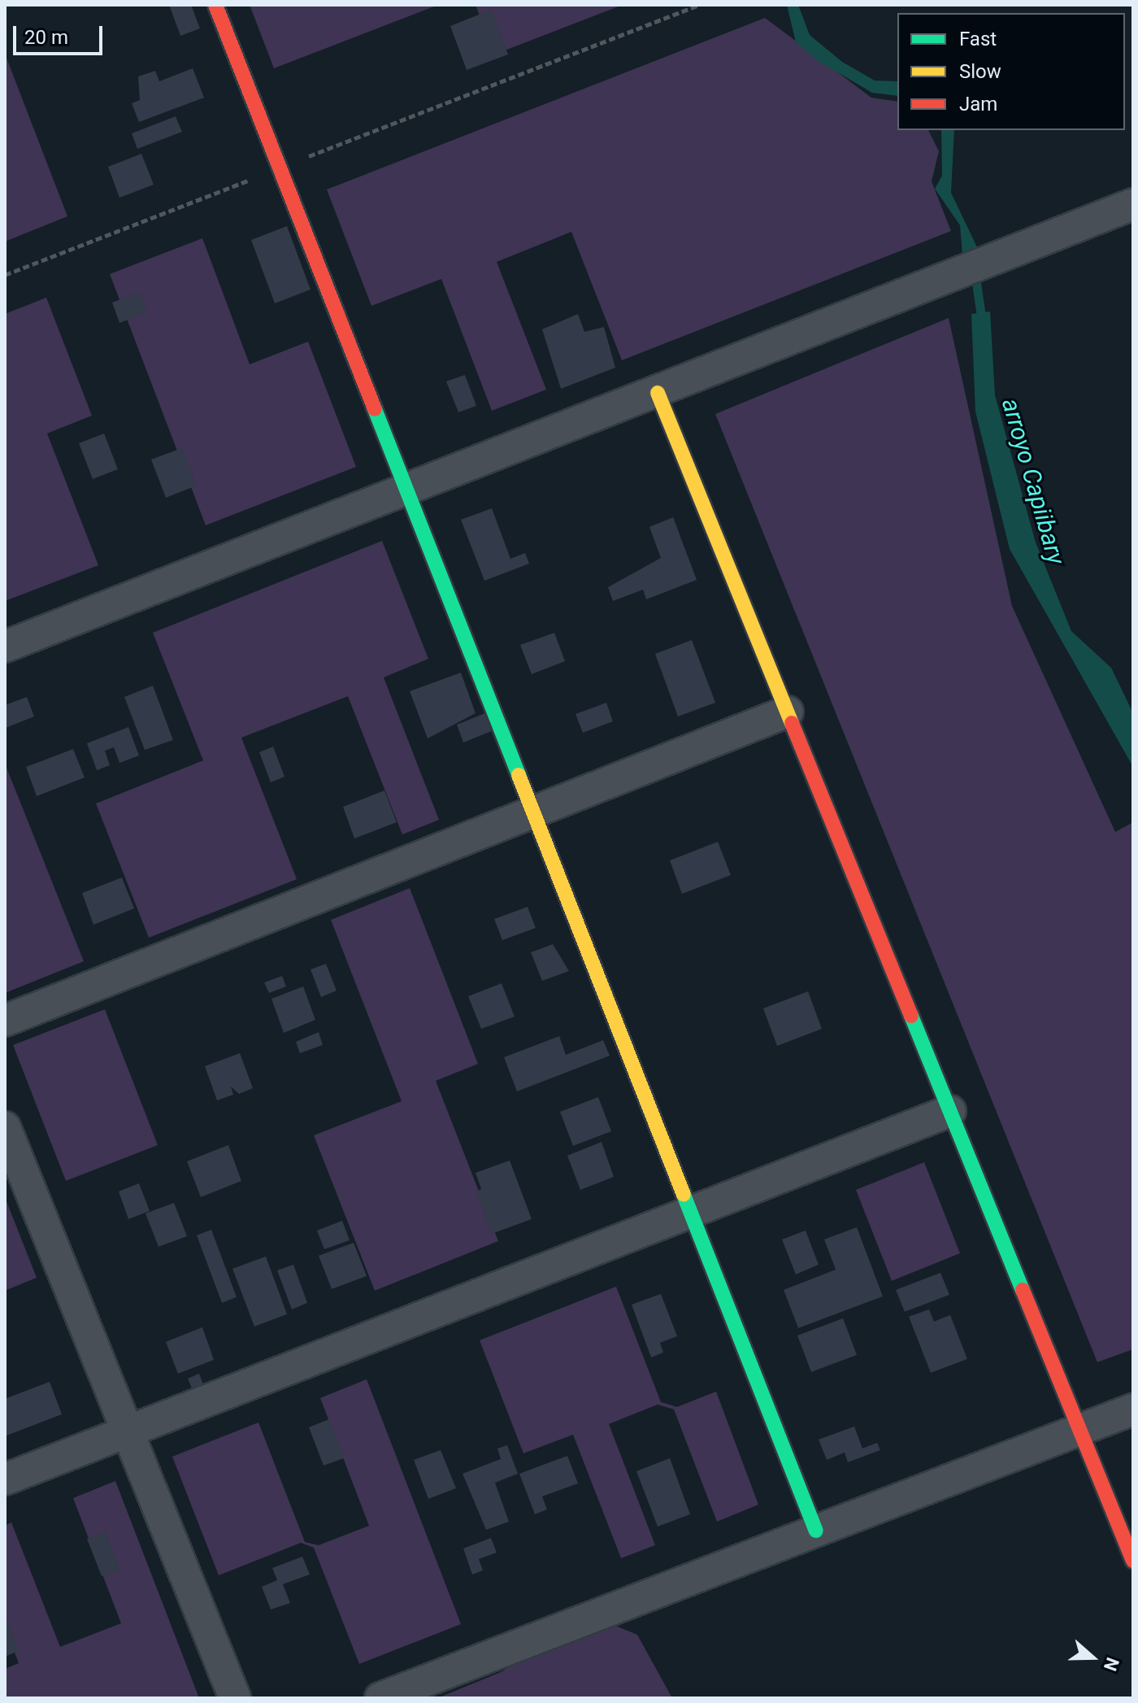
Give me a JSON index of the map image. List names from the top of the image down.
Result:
{
  "water": ["arroyo Capiibary"],
  "legend": ["Fast", "Slow", "Jam"],
  "scale_bar": "20 m",
  "north": "right"
}
